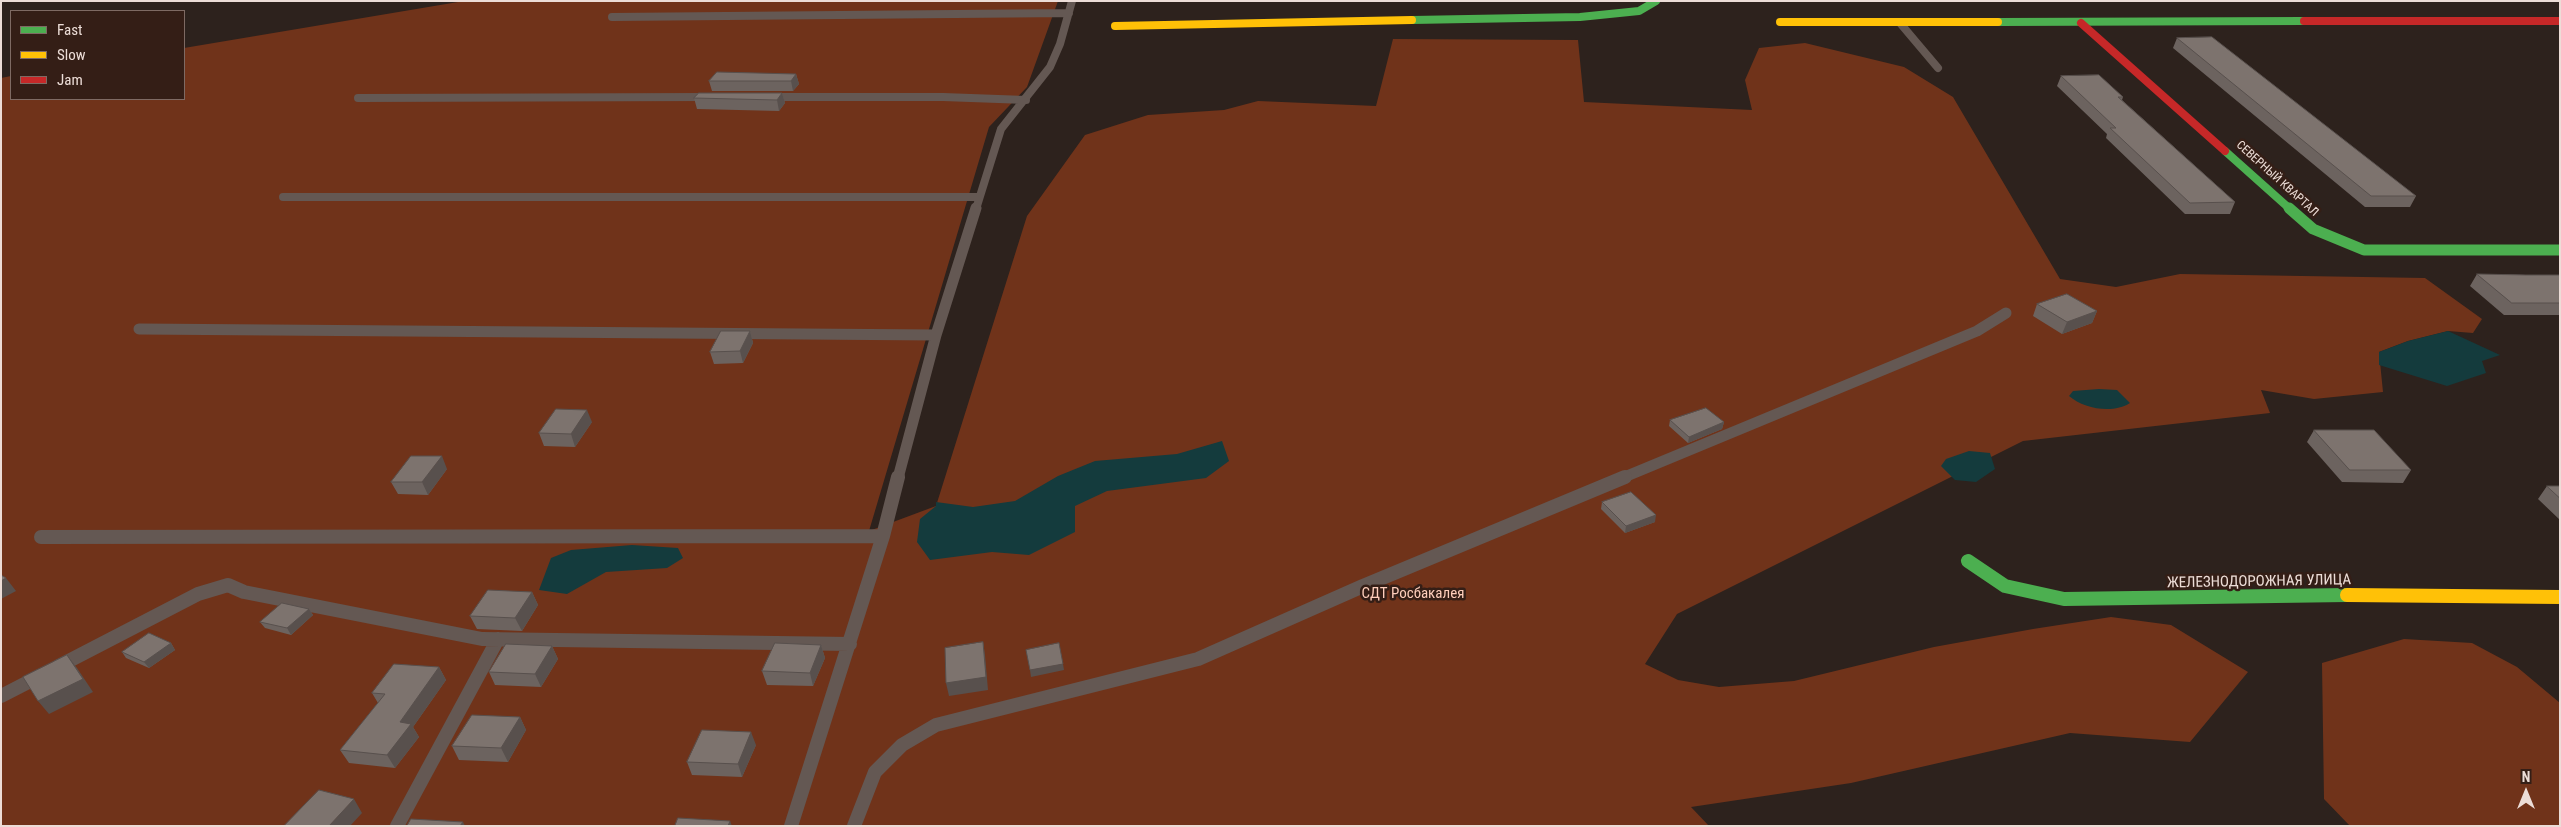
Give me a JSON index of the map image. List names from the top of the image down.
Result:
{
  "streets": {
    "street": ["СЕВЕРНЫЙ КВАРТАЛ", "ЖЕЛЕЗНОДОРОЖНАЯ УЛИЦА"]
  },
  "parks": ["СДТ Росбакалея"],
  "legend": ["Fast", "Slow", "Jam"],
  "north": "top"
}
